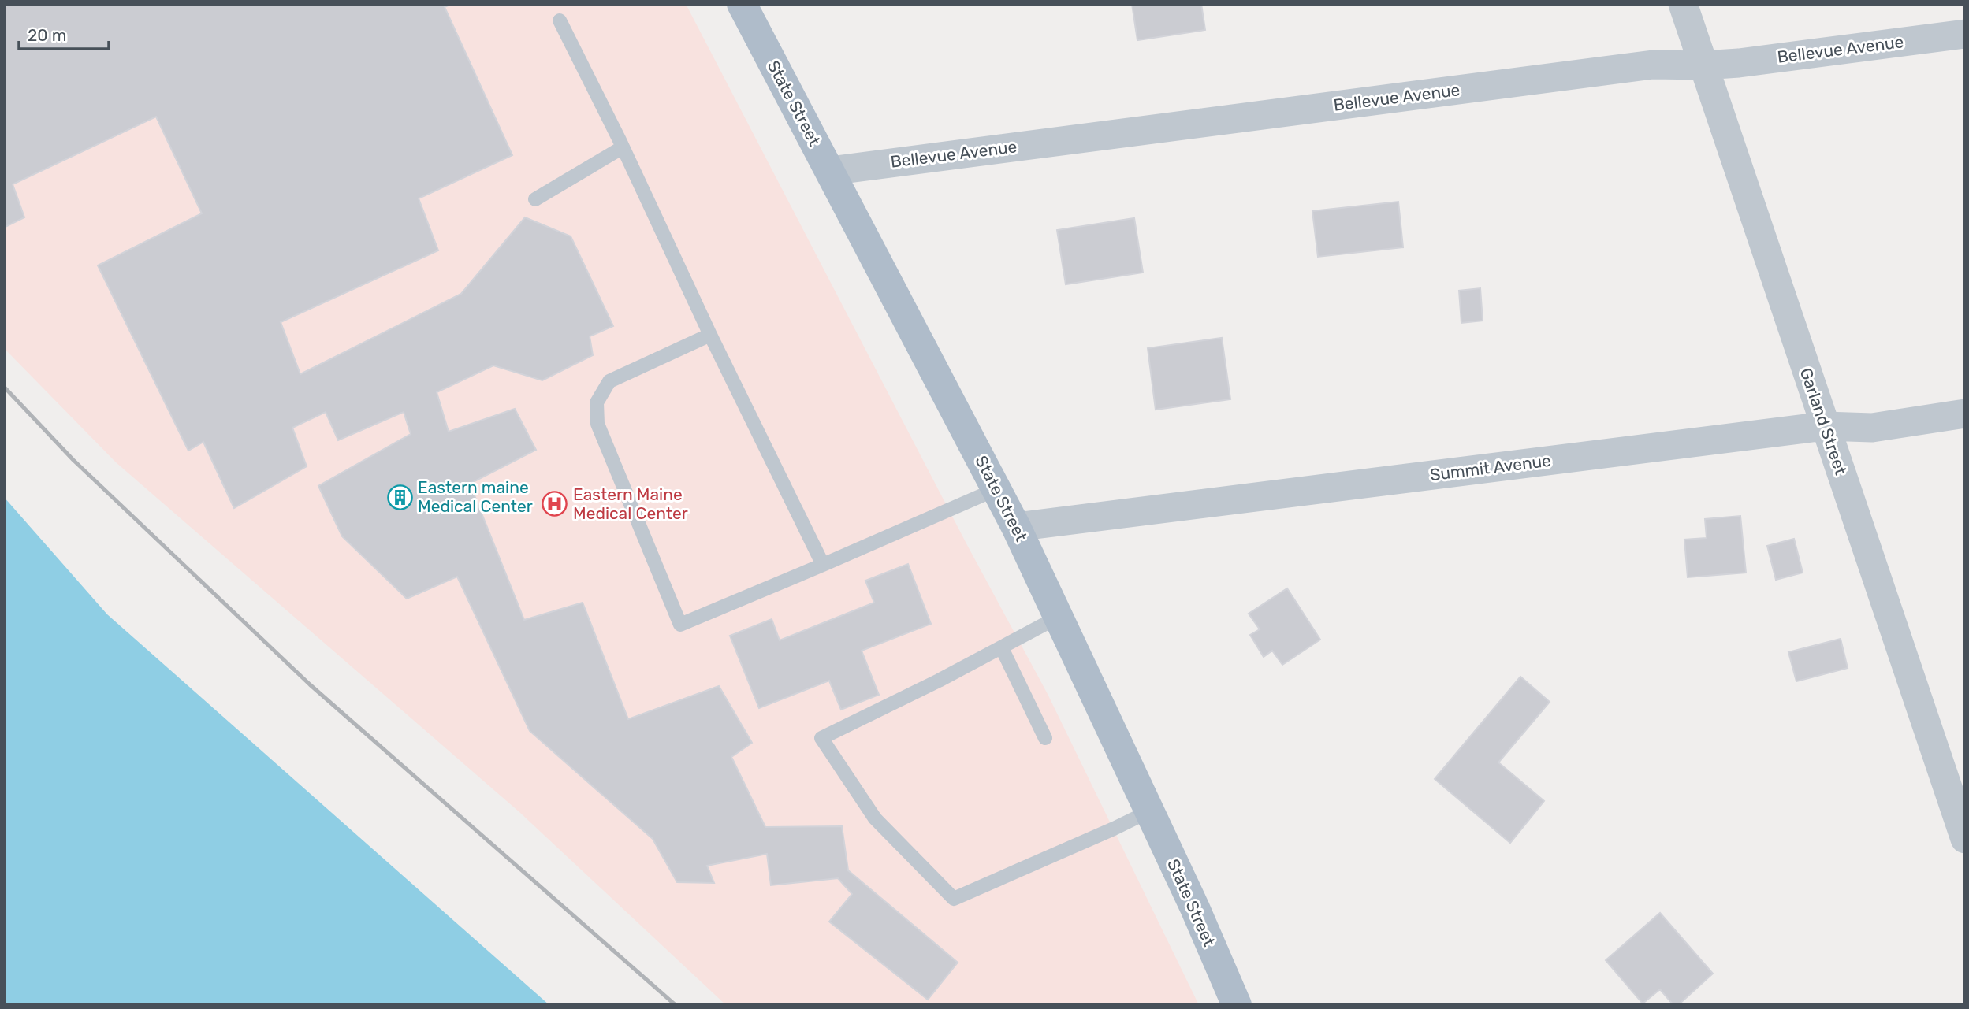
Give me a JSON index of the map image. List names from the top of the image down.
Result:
{
  "streets": {
    "main road": ["State Street"],
    "street": ["Bellevue Avenue", "Garland Street", "Summit Avenue"]
  },
  "crossings": [
    ["Bellevue Avenue", "State Street"],
    ["Bellevue Avenue", "Garland Street"],
    ["State Street", "Summit Avenue"],
    ["Garland Street", "Summit Avenue"]
  ],
  "places": {
    "building": ["Eastern maine Medical Center"],
    "hospital": ["Eastern Maine Medical Center"]
  },
  "scale_bar": "20 m"
}
